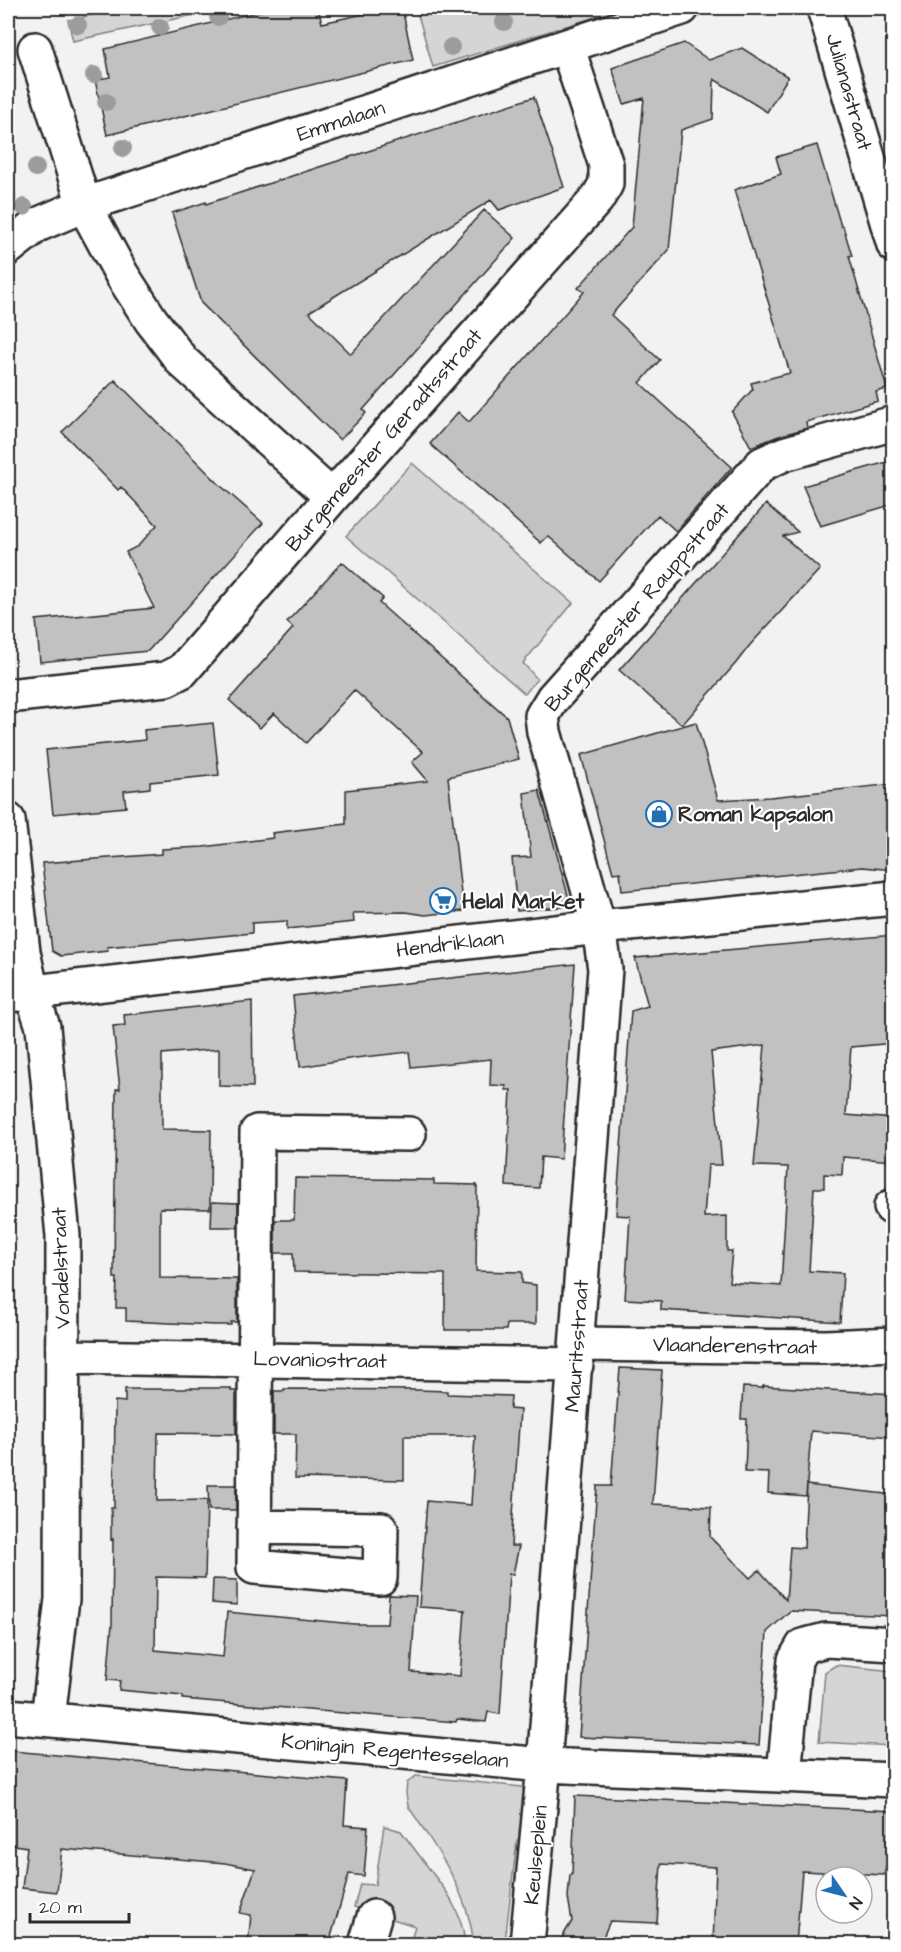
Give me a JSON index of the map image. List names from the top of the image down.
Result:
{
  "streets": {
    "street": [
      "Julianastraat",
      "Emmalaan",
      "Burgemeester Geradtsstraat",
      "Burgemeester Rauppstraat",
      "Hendriklaan",
      "Vondelstraat",
      "Mauritsstraat",
      "Vlaanderenstraat",
      "Lovaniostraat",
      "Koningin Regentesselaan",
      "Keulseplein"
    ]
  },
  "crossings": [
    ["Emmalaan", "Burgemeester Geradtsstraat"],
    ["Burgemeester Rauppstraat", "Hendriklaan"],
    ["Burgemeester Rauppstraat", "Mauritsstraat"],
    ["Hendriklaan", "Vondelstraat"],
    ["Hendriklaan", "Mauritsstraat"],
    ["Vondelstraat", "Lovaniostraat"],
    ["Vondelstraat", "Koningin Regentesselaan"],
    ["Mauritsstraat", "Vlaanderenstraat"],
    ["Mauritsstraat", "Lovaniostraat"],
    ["Mauritsstraat", "Koningin Regentesselaan"],
    ["Mauritsstraat", "Keulseplein"],
    ["Vlaanderenstraat", "Lovaniostraat"],
    ["Koningin Regentesselaan", "Keulseplein"]
  ],
  "places": {
    "shop": ["Roman kapsalon"],
    "supermarket": ["Helal Market"]
  },
  "scale_bar": "20 m",
  "north": "bottom right"
}
